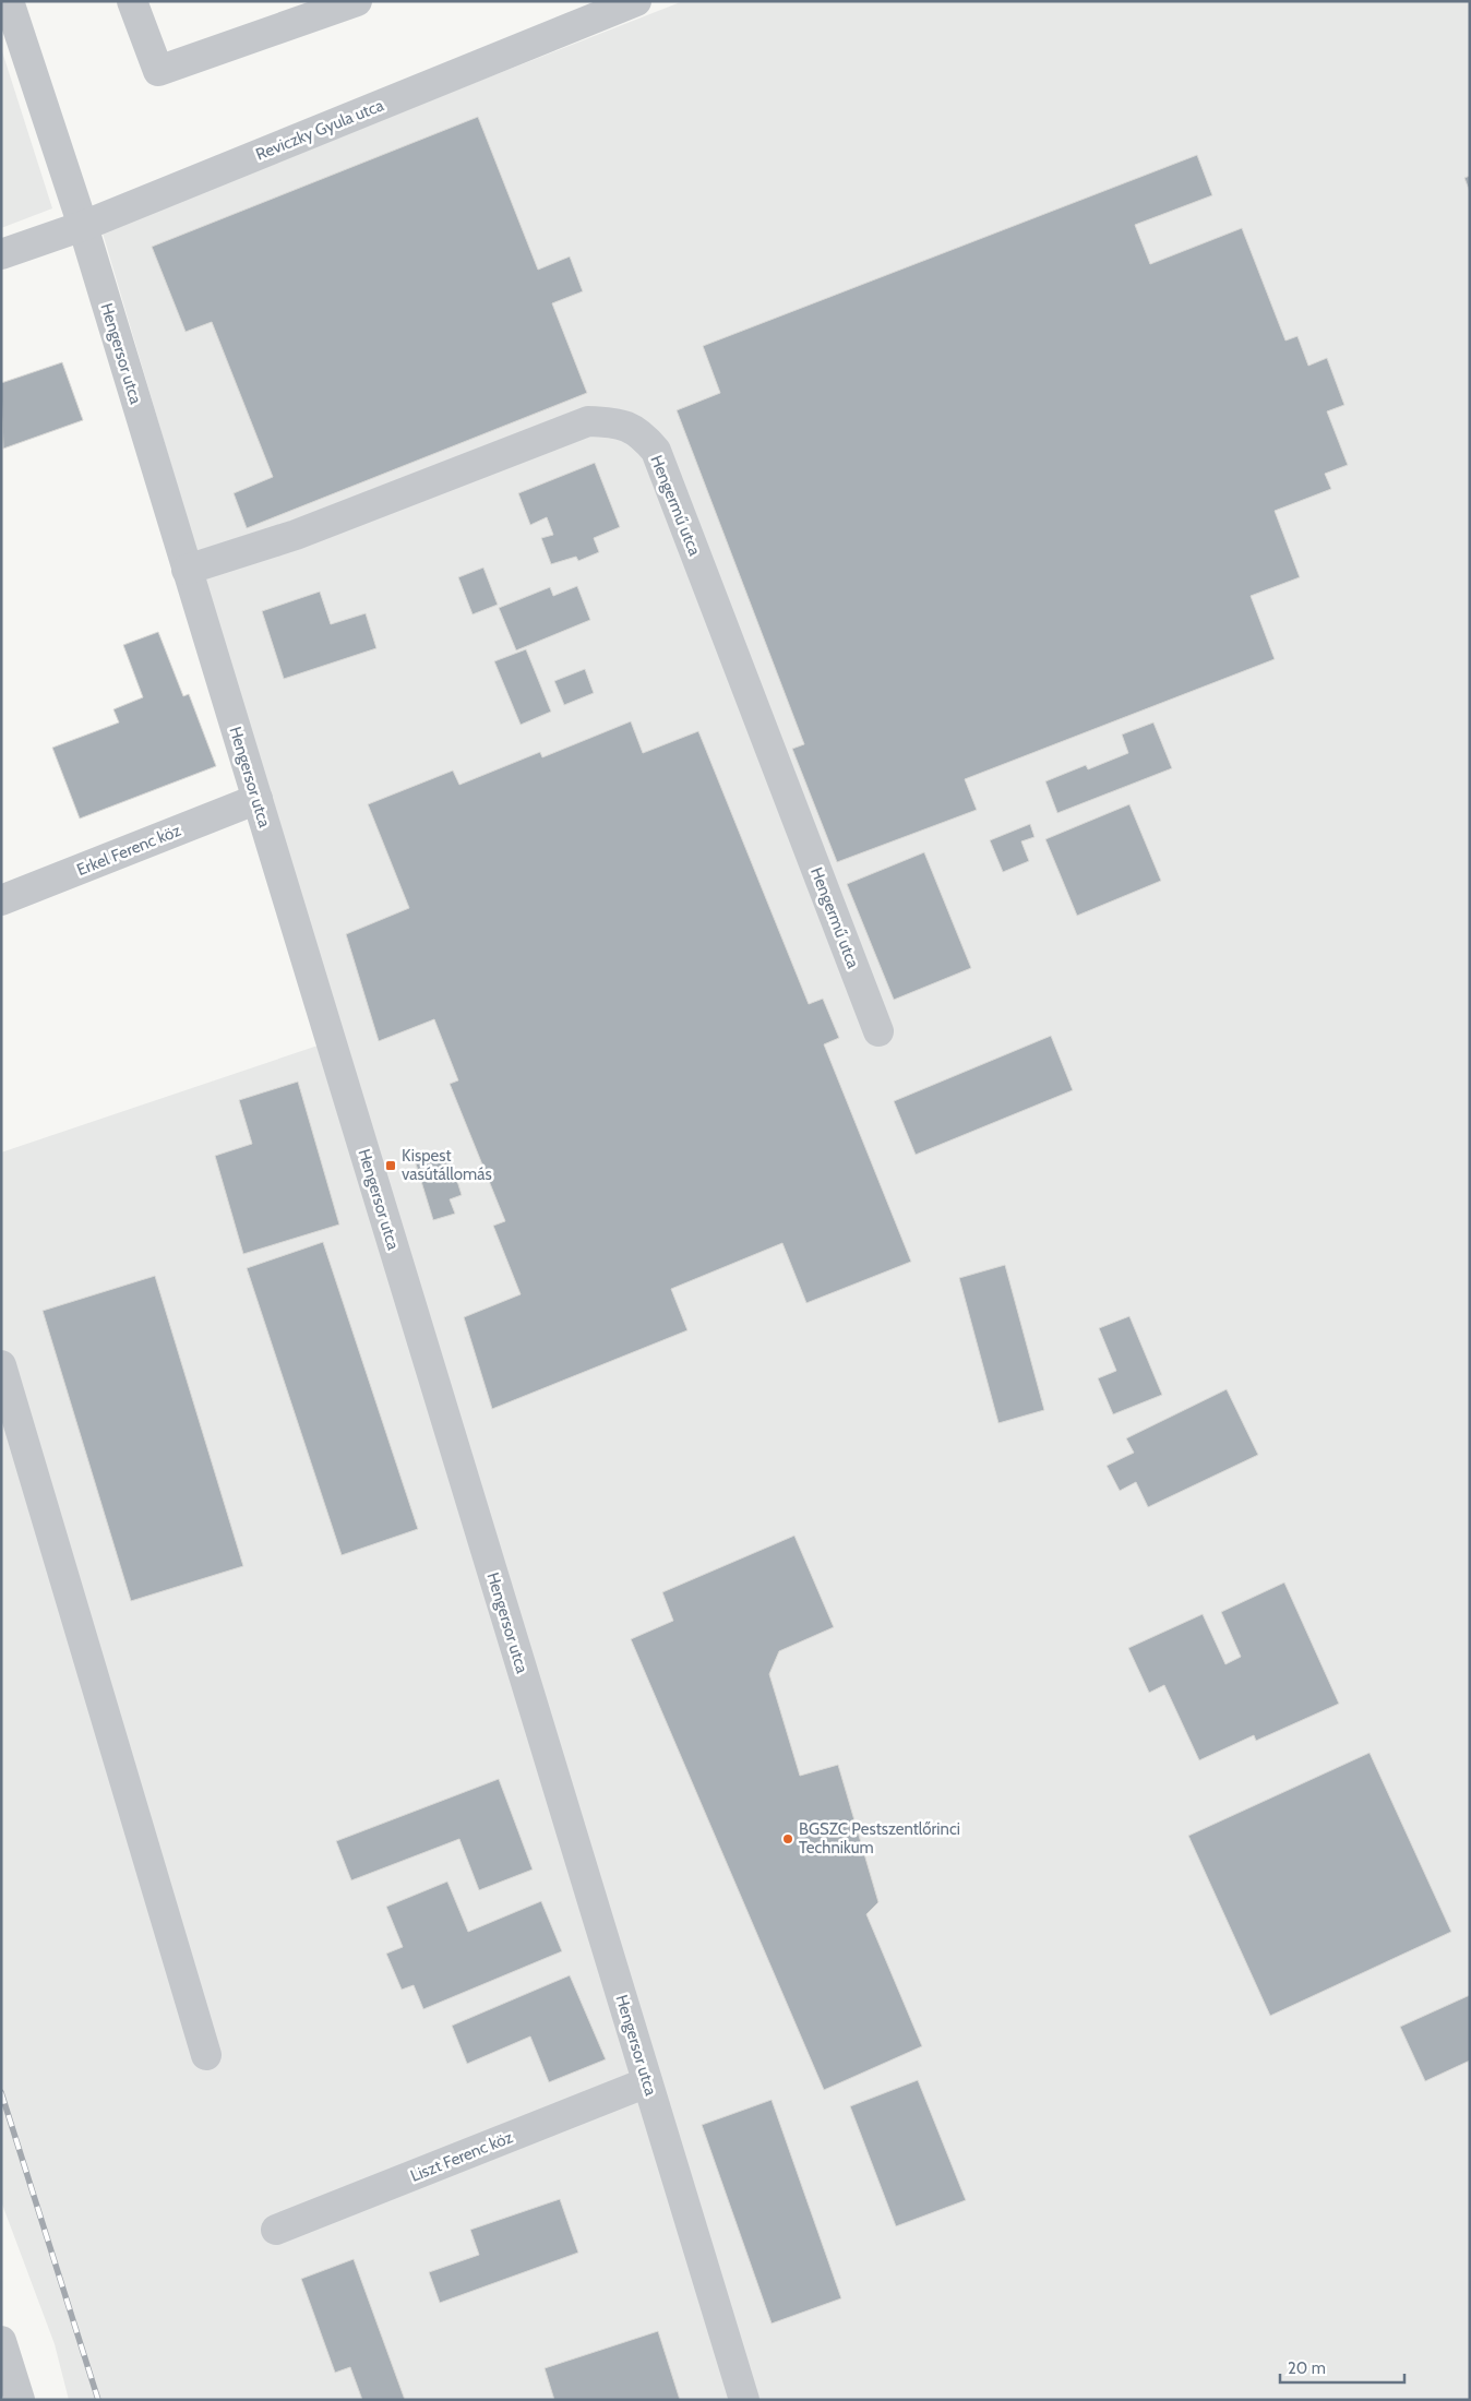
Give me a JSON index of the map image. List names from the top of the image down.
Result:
{
  "streets": {
    "street": [
      "Reviczky Gyula utca",
      "Hengersor utca",
      "Hengermű utca",
      "Erkel Ferenc köz",
      "Liszt Ferenc köz"
    ]
  },
  "crossings": [
    ["Reviczky Gyula utca", "Hengersor utca"],
    ["Hengersor utca", "Hengermű utca"],
    ["Hengersor utca", "Erkel Ferenc köz"],
    ["Hengersor utca", "Liszt Ferenc köz"]
  ],
  "places": {
    "transit": ["Kispest vasútállomás"],
    "other": ["BGSZC Pestszentlőrinci Technikum"]
  },
  "scale_bar": "20 m"
}
